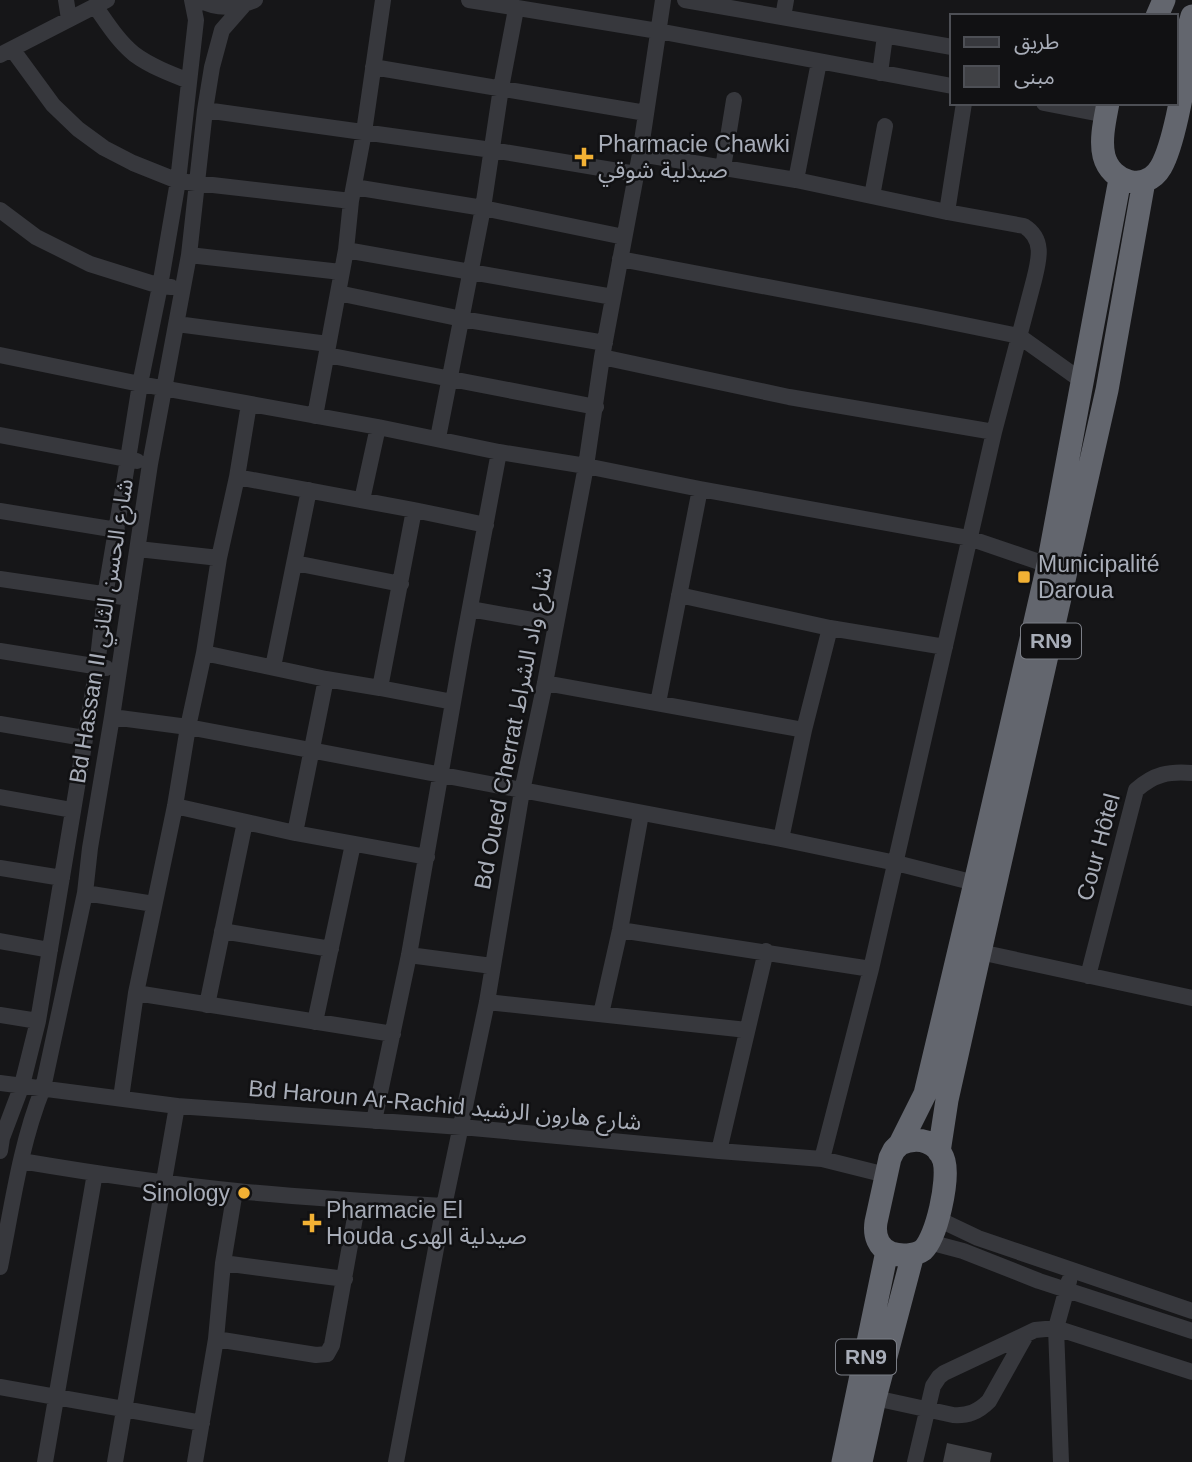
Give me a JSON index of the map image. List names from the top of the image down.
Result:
{
  "streets": {
    "highway": ["RN9"],
    "street": [
      "Bd Hassan II شارع الحسن الثاني",
      "Bd Oued Cherrat شارع واد الشراط",
      "Cour Hôtel",
      "Bd Haroun Ar-Rachid شارع هارون الرشيد"
    ]
  },
  "crossings": [
    ["Bd Hassan II شارع الحسن الثاني", "Bd Haroun Ar-Rachid شارع هارون الرشيد"],
    ["RN9", "Bd Haroun Ar-Rachid شارع هارون الرشيد"],
    ["Bd Oued Cherrat شارع واد الشراط", "Bd Haroun Ar-Rachid شارع هارون الرشيد"]
  ],
  "places": {
    "health": ["Pharmacie Chawki صيدلية شوقي", "Pharmacie El Houda صيدلية الهدى"],
    "transit": ["Municipalité Daroua"],
    "other": ["Sinology"]
  },
  "legend": ["طريق", "مبنى"]
}
